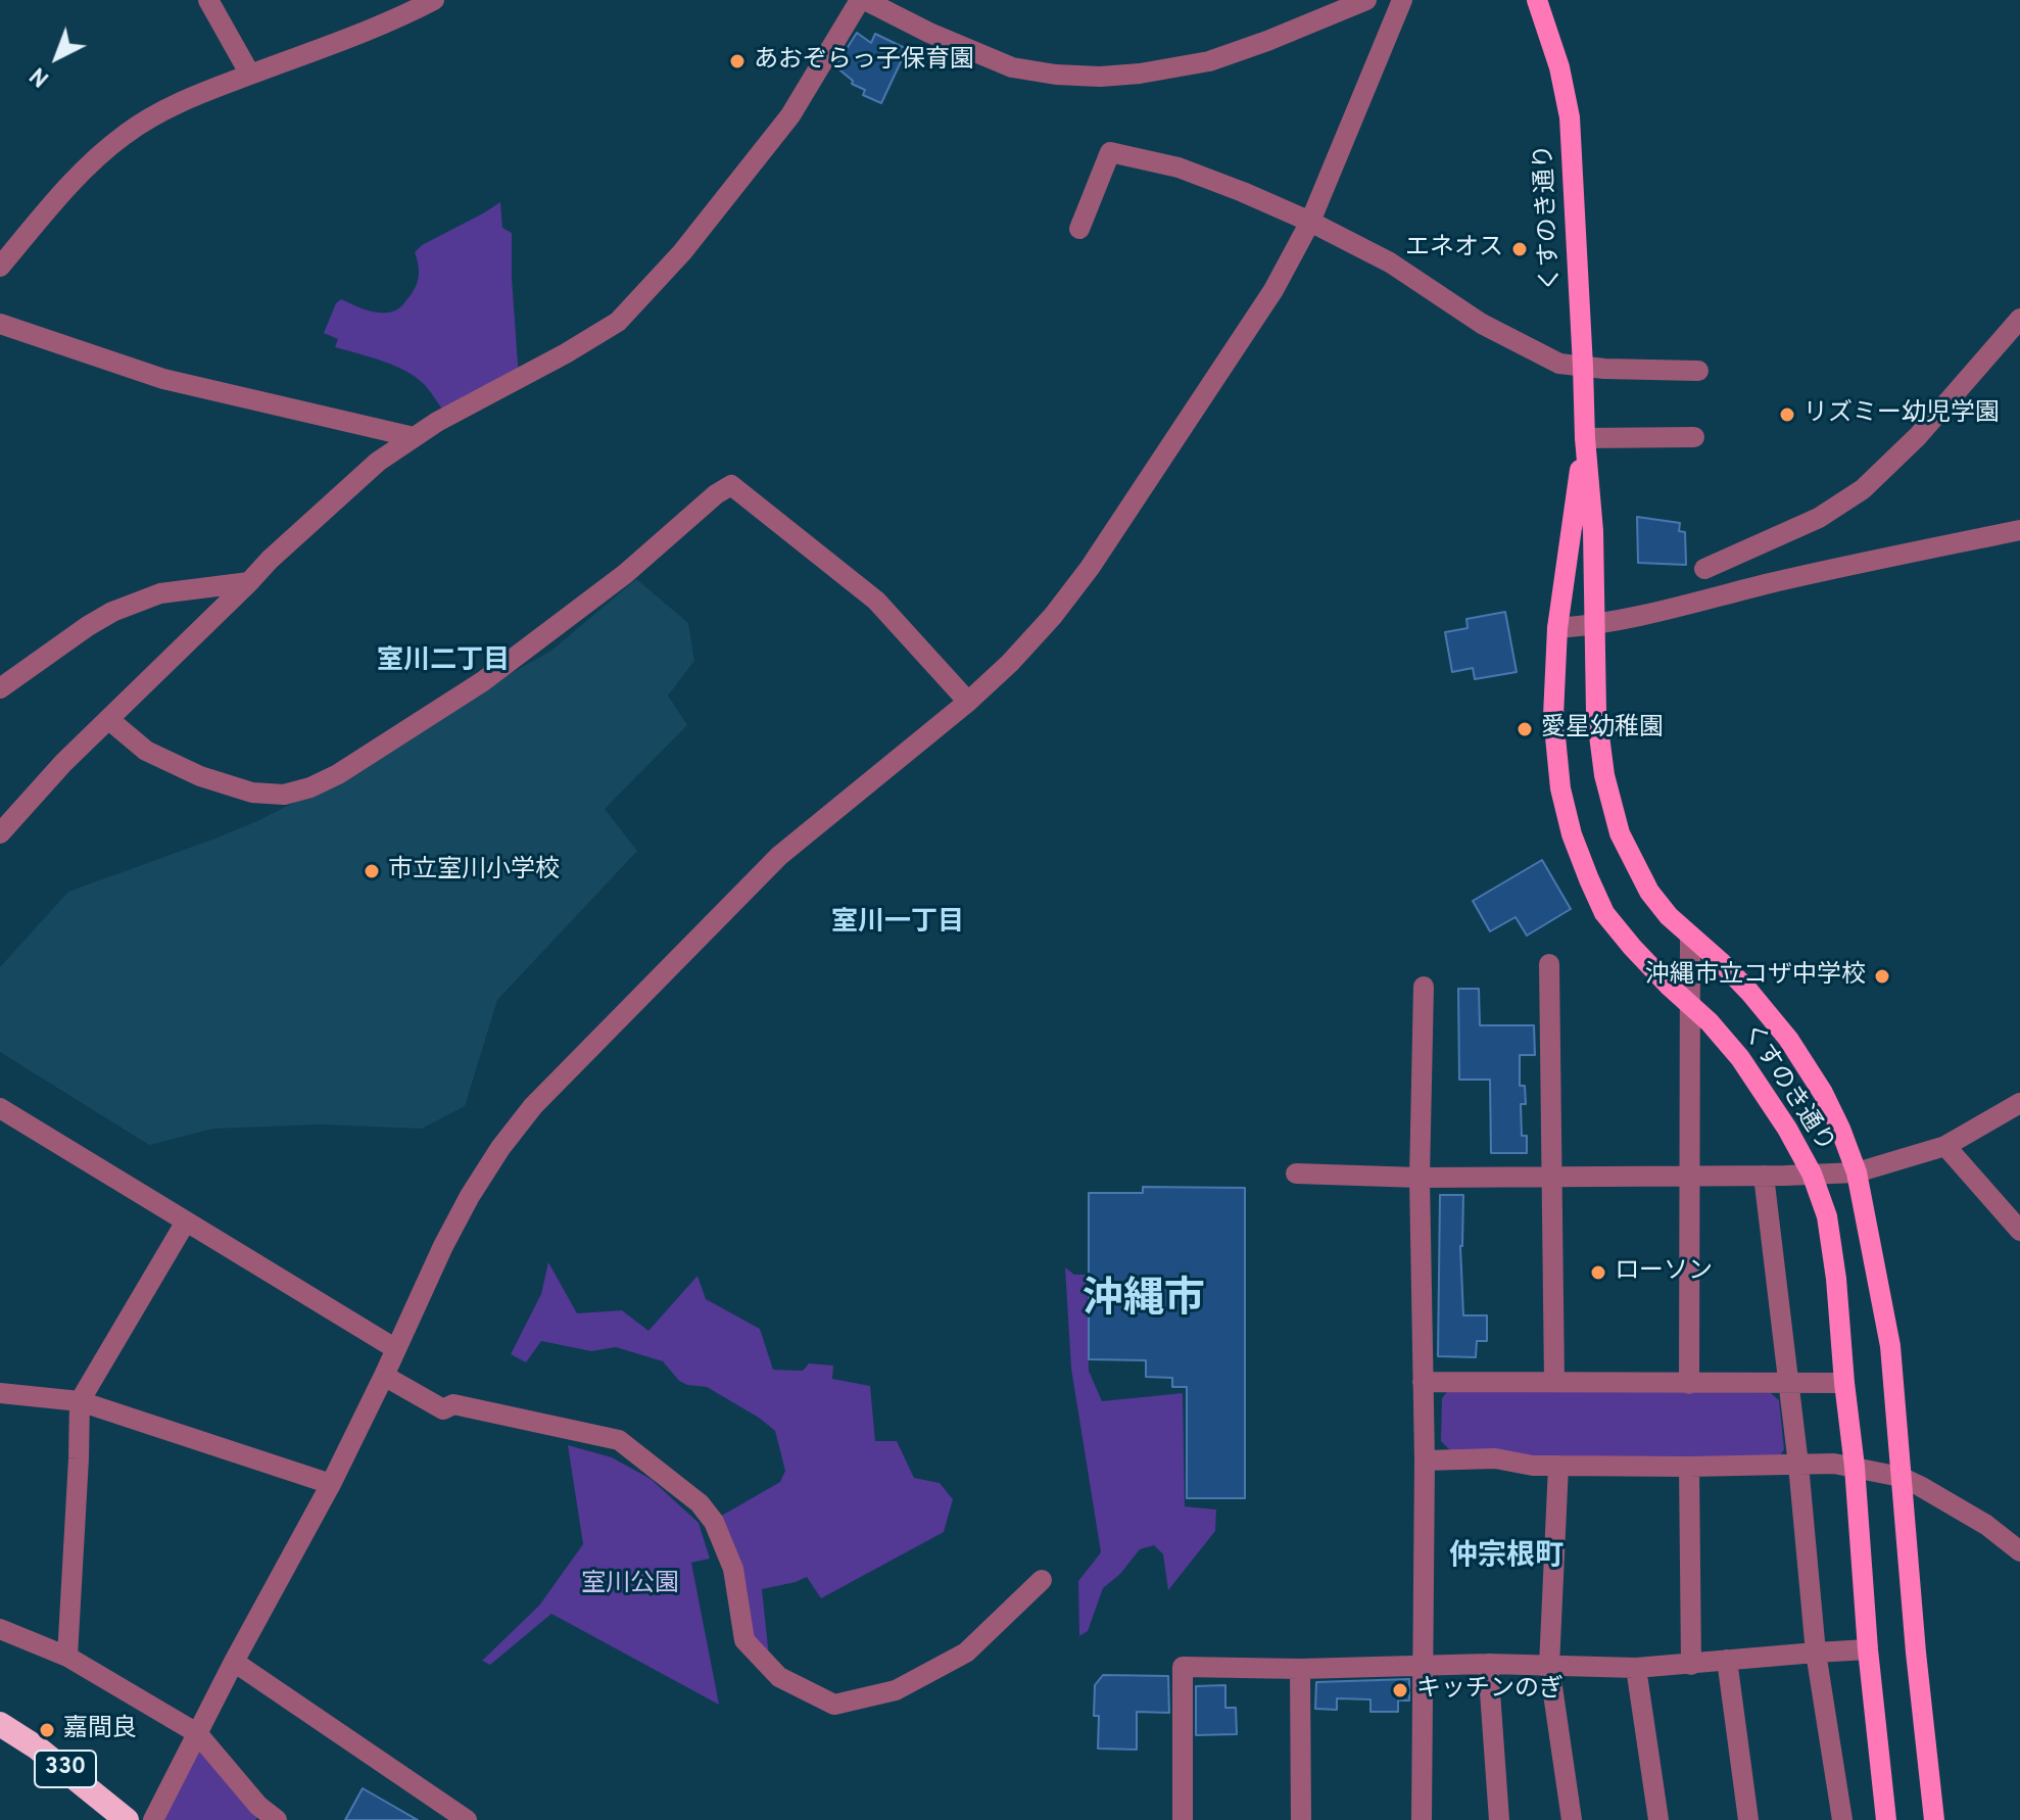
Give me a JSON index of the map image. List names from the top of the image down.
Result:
{
  "streets": {
    "highway": ["330"],
    "main road": ["くすのき通り"]
  },
  "districts": [
    "室川二丁目",
    "室川一丁目",
    "沖縄市",
    "仲宗根町"
  ],
  "parks": ["室川公園"],
  "places": [
    "あおぞらっ子保育園",
    "エネオス",
    "リズミー幼児学園",
    "愛星幼稚園",
    "市立室川小学校",
    "沖縄市立コザ中学校",
    "ローソン",
    "キッチンのぎ",
    "嘉間良"
  ],
  "north": "bottom left"
}
